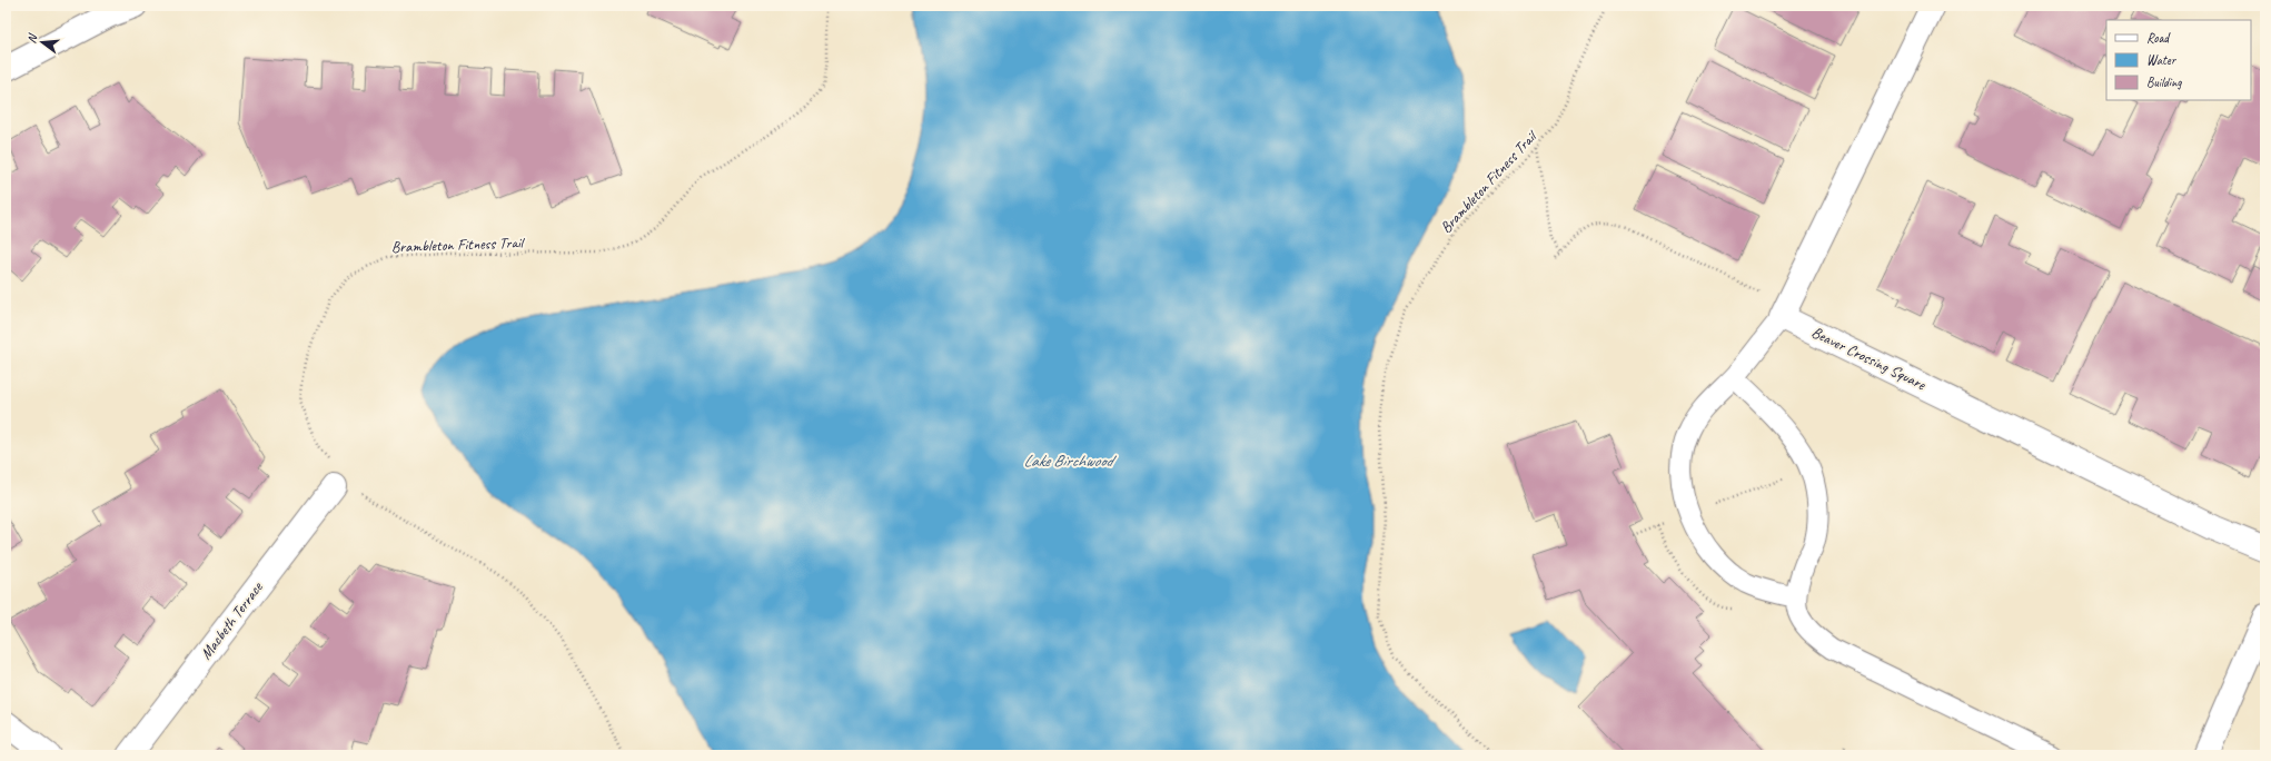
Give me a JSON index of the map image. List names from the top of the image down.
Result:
{
  "streets": {
    "street": ["Beaver Crossing Square", "Macbeth Terrace"],
    "path": ["Brambleton Fitness Trail"]
  },
  "crossings": [
    ["Brambleton Fitness Trail", "Macbeth Terrace"]
  ],
  "water": ["Lake Birchwood"],
  "legend": ["Road", "Water", "Building"],
  "north": "left"
}
